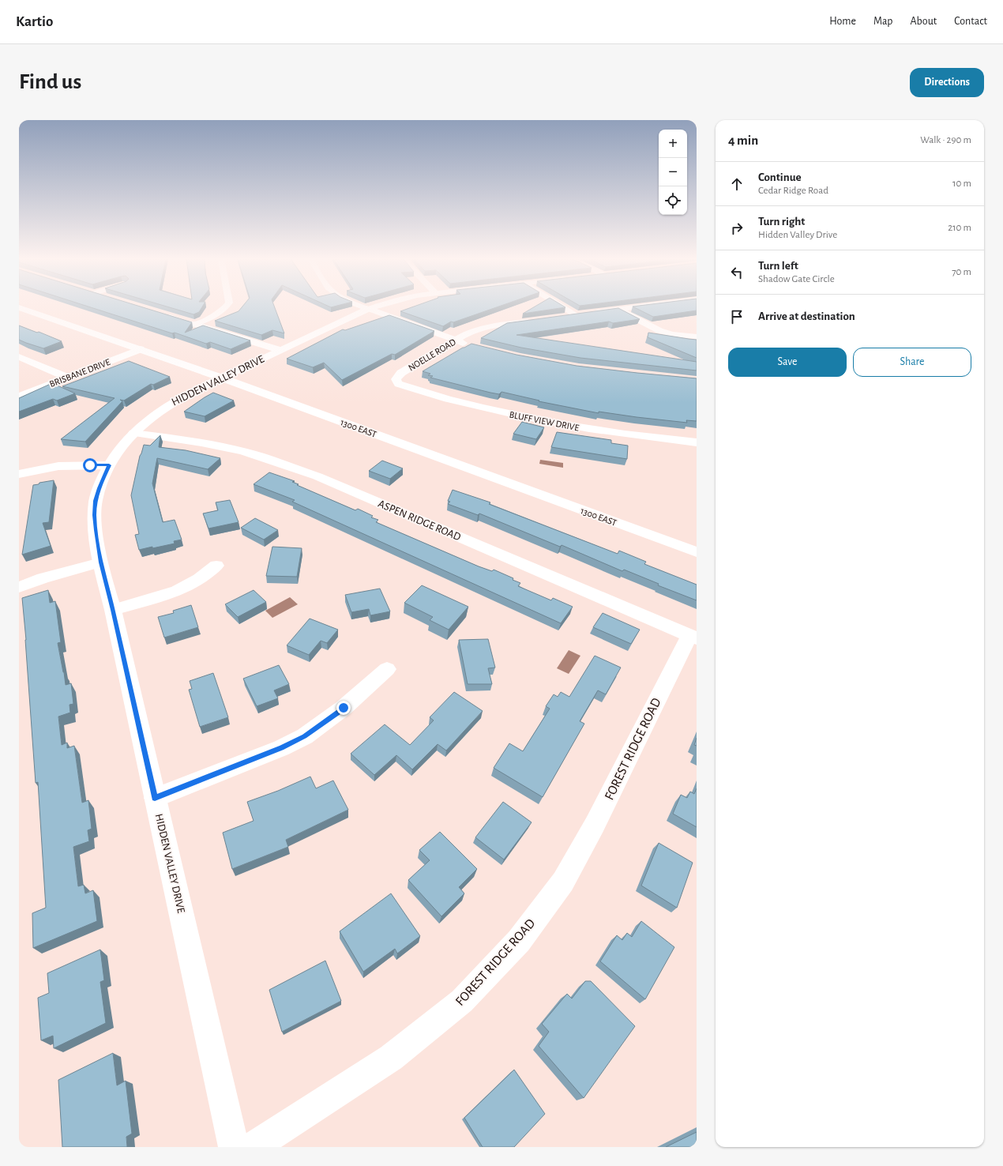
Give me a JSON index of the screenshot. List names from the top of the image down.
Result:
{
  "streets": {
    "street": [
      "NOELLE ROAD",
      "BRISBANE DRIVE",
      "HIDDEN VALLEY DRIVE",
      "BLUFF VIEW DRIVE",
      "1300 EAST",
      "ASPEN RIDGE ROAD",
      "FOREST RIDGE ROAD"
    ]
  },
  "crossings": [
    ["NOELLE ROAD", "BLUFF VIEW DRIVE"],
    ["BRISBANE DRIVE", "1300 EAST"],
    ["HIDDEN VALLEY DRIVE", "1300 EAST"],
    ["HIDDEN VALLEY DRIVE", "ASPEN RIDGE ROAD"],
    ["ASPEN RIDGE ROAD", "FOREST RIDGE ROAD"]
  ],
  "page": {
    "header": "Kartio",
    "nav": [
      "Home",
      "Map",
      "About",
      "Contact"
    ],
    "buttons": [
      "Directions",
      ["Save", "Share"]
    ],
    "title": "Find us",
    "heading": ["4 min", "Walk · 290 m"],
    "map_buttons": ["+", "−"],
    "list": [
      ["Continue", "Cedar Ridge Road", "10 m"],
      ["Turn right", "Hidden Valley Drive", "210 m"],
      ["Turn left", "Shadow Gate Circle", "70 m"],
      "Arrive at destination"
    ]
  }
}
